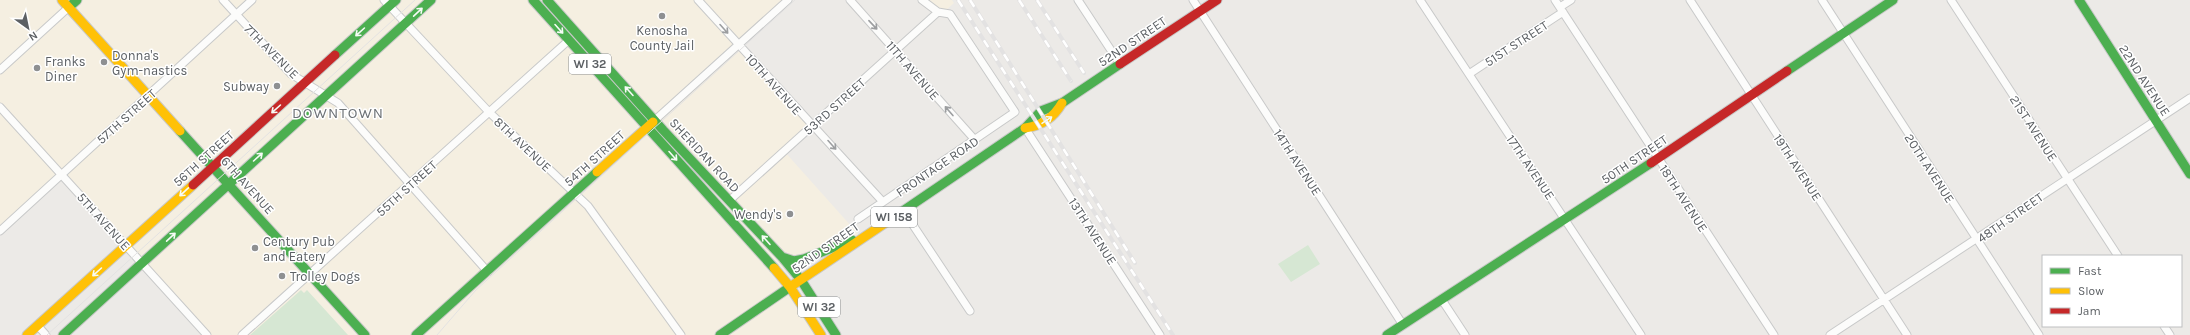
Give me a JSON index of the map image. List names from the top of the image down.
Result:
{
  "streets": {
    "street": [
      "52ND STREET",
      "51ST STREET",
      "7TH AVENUE",
      "WI 32",
      "11TH AVENUE",
      "22ND AVENUE",
      "10TH AVENUE",
      "53RD STREET",
      "57TH STREET",
      "21ST AVENUE",
      "8TH AVENUE",
      "SHERIDAN ROAD",
      "56TH STREET",
      "54TH STREET",
      "50TH STREET",
      "14TH AVENUE",
      "FRONTAGE ROAD",
      "17TH AVENUE",
      "19TH AVENUE",
      "20TH AVENUE",
      "6TH AVENUE",
      "55TH STREET",
      "18TH AVENUE",
      "WI 158",
      "48TH STREET",
      "5TH AVENUE",
      "13TH AVENUE"
    ]
  },
  "crossings": [
    ["52ND STREET", "SHERIDAN ROAD"],
    ["52ND STREET", "14TH AVENUE"],
    ["52ND STREET", "13TH AVENUE"],
    ["51ST STREET", "17TH AVENUE"],
    ["51ST STREET", "18TH AVENUE"],
    ["7TH AVENUE", "57TH STREET"],
    ["7TH AVENUE", "56TH STREET"],
    ["7TH AVENUE", "54TH STREET"],
    ["7TH AVENUE", "55TH STREET"],
    ["11TH AVENUE", "53RD STREET"],
    ["11TH AVENUE", "FRONTAGE ROAD"],
    ["22ND AVENUE", "48TH STREET"],
    ["10TH AVENUE", "53RD STREET"],
    ["10TH AVENUE", "54TH STREET"],
    ["10TH AVENUE", "FRONTAGE ROAD"],
    ["53RD STREET", "SHERIDAN ROAD"],
    ["53RD STREET", "FRONTAGE ROAD"],
    ["57TH STREET", "6TH AVENUE"],
    ["57TH STREET", "5TH AVENUE"],
    ["21ST AVENUE", "48TH STREET"],
    ["8TH AVENUE", "56TH STREET"],
    ["8TH AVENUE", "54TH STREET"],
    ["8TH AVENUE", "55TH STREET"],
    ["SHERIDAN ROAD", "54TH STREET"],
    ["SHERIDAN ROAD", "55TH STREET"],
    ["56TH STREET", "6TH AVENUE"],
    ["56TH STREET", "5TH AVENUE"],
    ["50TH STREET", "14TH AVENUE"],
    ["50TH STREET", "17TH AVENUE"],
    ["50TH STREET", "19TH AVENUE"],
    ["50TH STREET", "20TH AVENUE"],
    ["50TH STREET", "18TH AVENUE"],
    ["19TH AVENUE", "48TH STREET"],
    ["20TH AVENUE", "48TH STREET"],
    ["6TH AVENUE", "55TH STREET"]
  ],
  "one_way": ["10TH AVENUE"],
  "districts": ["DOWNTOWN"],
  "places": [
    "Kenosha County Jail",
    "Donna's Gym-nastics",
    "Franks Diner",
    "Subway",
    "Wendy's",
    "Century Pub and Eatery",
    "Trolley Dogs"
  ],
  "legend": ["Fast", "Slow", "Jam"],
  "north": "bottom right"
}
